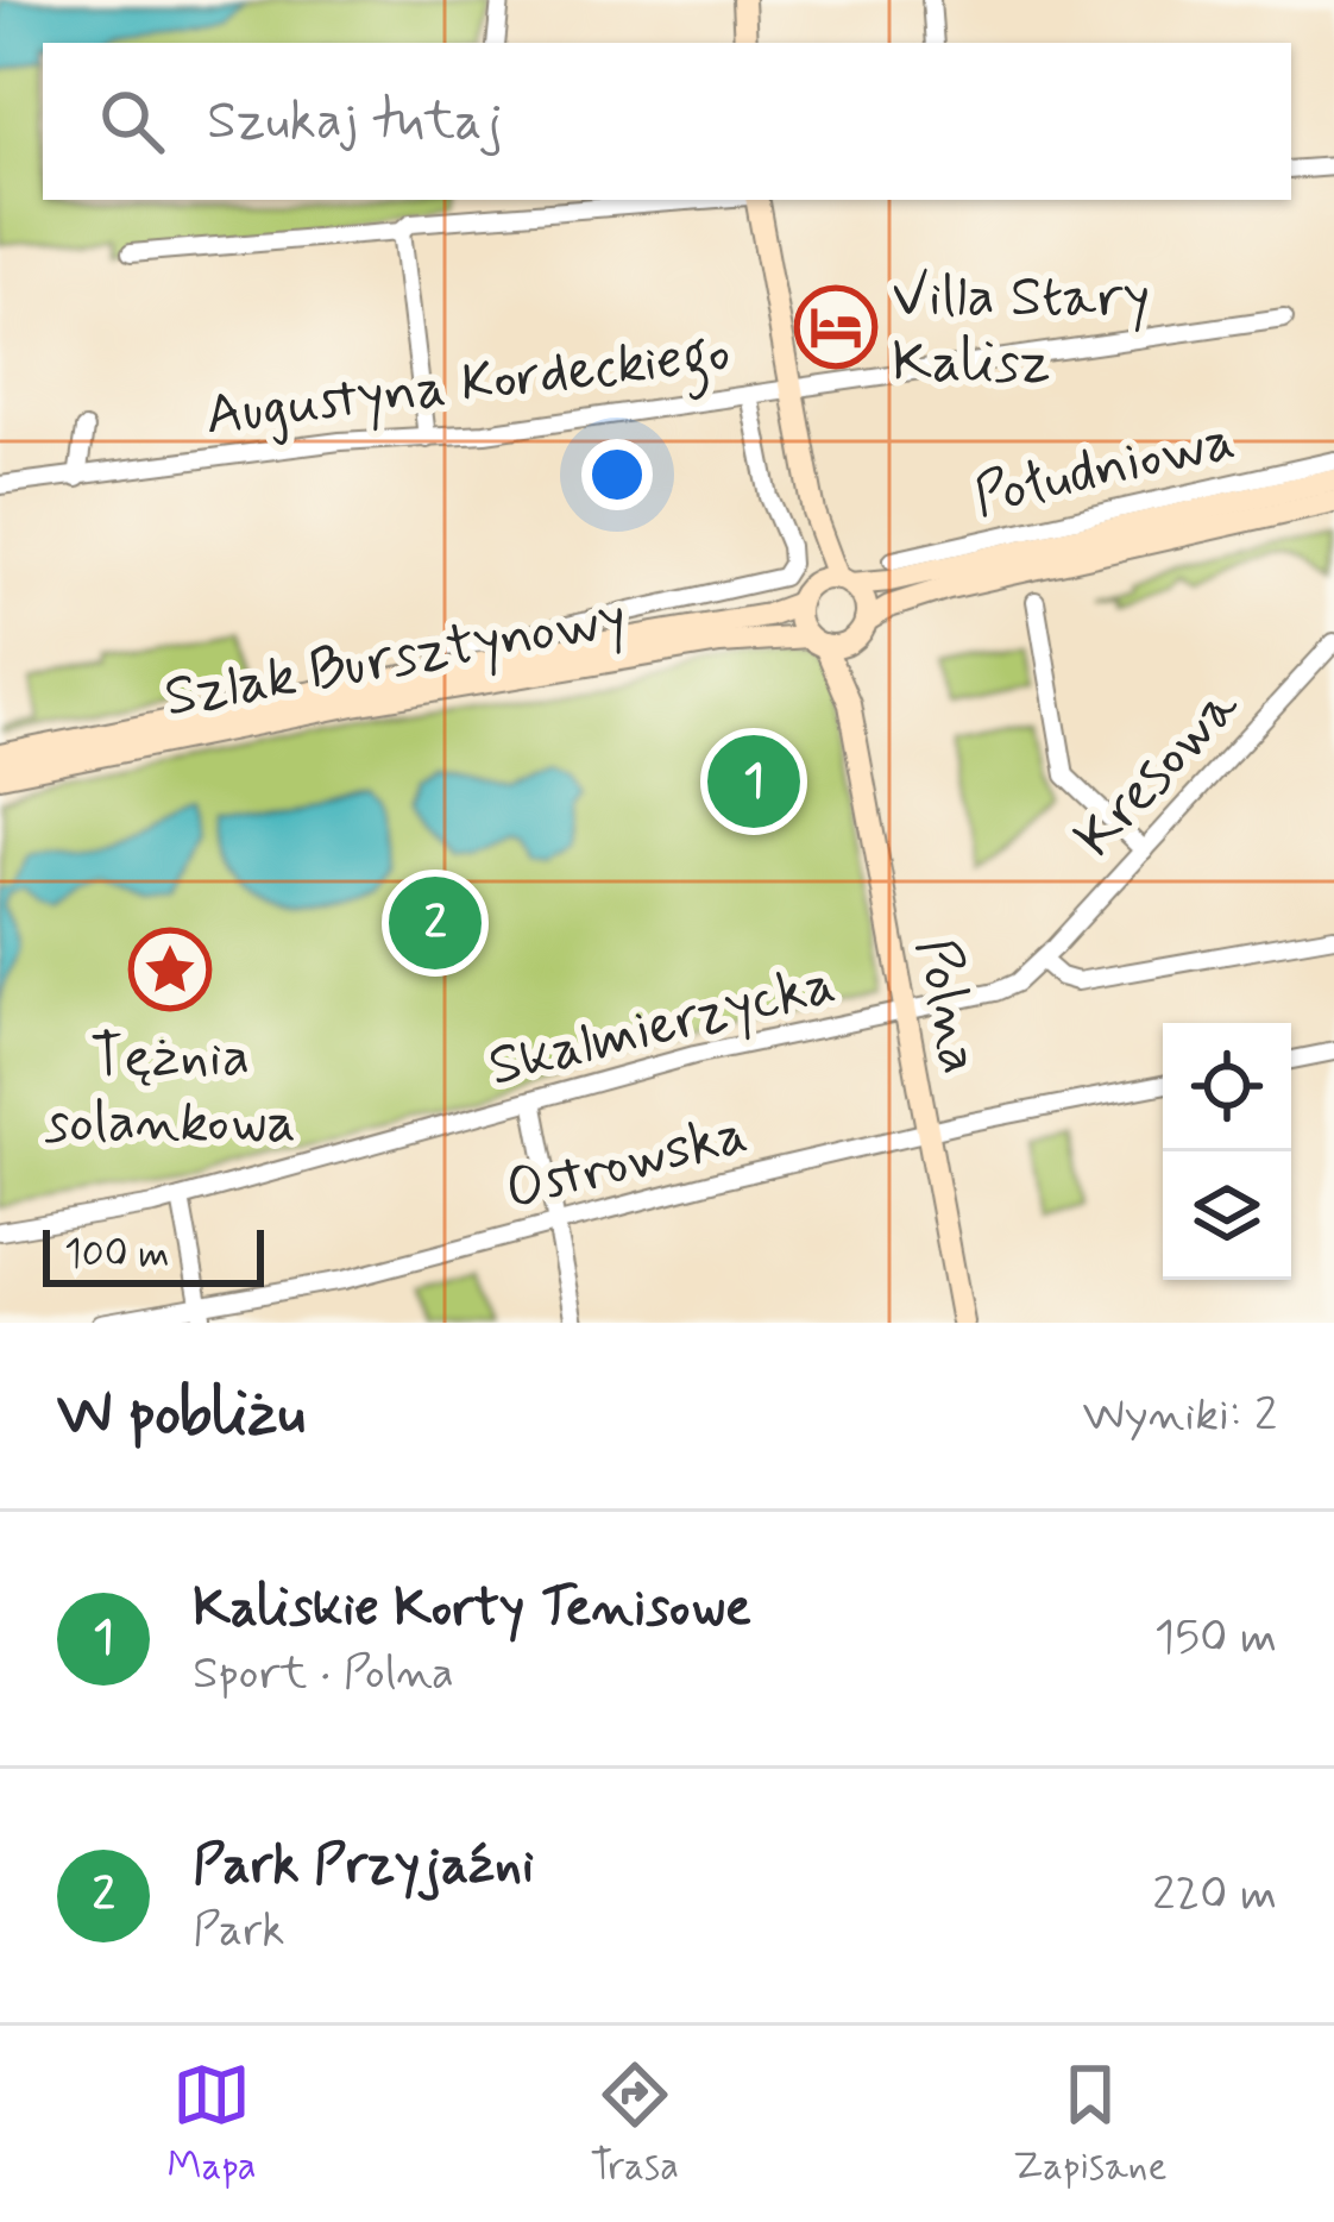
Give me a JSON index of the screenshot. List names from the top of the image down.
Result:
{
  "streets": {
    "main road": ["Szlak Bursztynowy", "Polna"],
    "street": [
      "Augustyna Kordeckiego",
      "Południowa",
      "Kresowa",
      "Skalmierzycka",
      "Ostrowska"
    ]
  },
  "crossings": [
    ["Szlak Bursztynowy", "Polna"],
    ["Kresowa", "Skalmierzycka"],
    ["Polna", "Skalmierzycka"],
    ["Polna", "Ostrowska"]
  ],
  "places": {
    "hotel": ["Villa Stary Kalisz"],
    "place": ["Tężnia solankowa"]
  },
  "scale_bar": "100 m",
  "page": {
    "search": "Szukaj tutaj",
    "pins": ["1", "2"],
    "scale": "100 m",
    "heading": ["W pobliżu", "Wyniki: 2"],
    "list": [
      {
        "mark": "1",
        "name": "Kaliskie Korty Tenisowe",
        "note": "Sport · Polna",
        "value": "150 m"
      },
      {
        "mark": "2",
        "name": "Park Przyjaźni",
        "note": "Park",
        "value": "220 m"
      }
    ],
    "nav": ["Mapa", "Trasa", "Zapisane"]
  }
}
